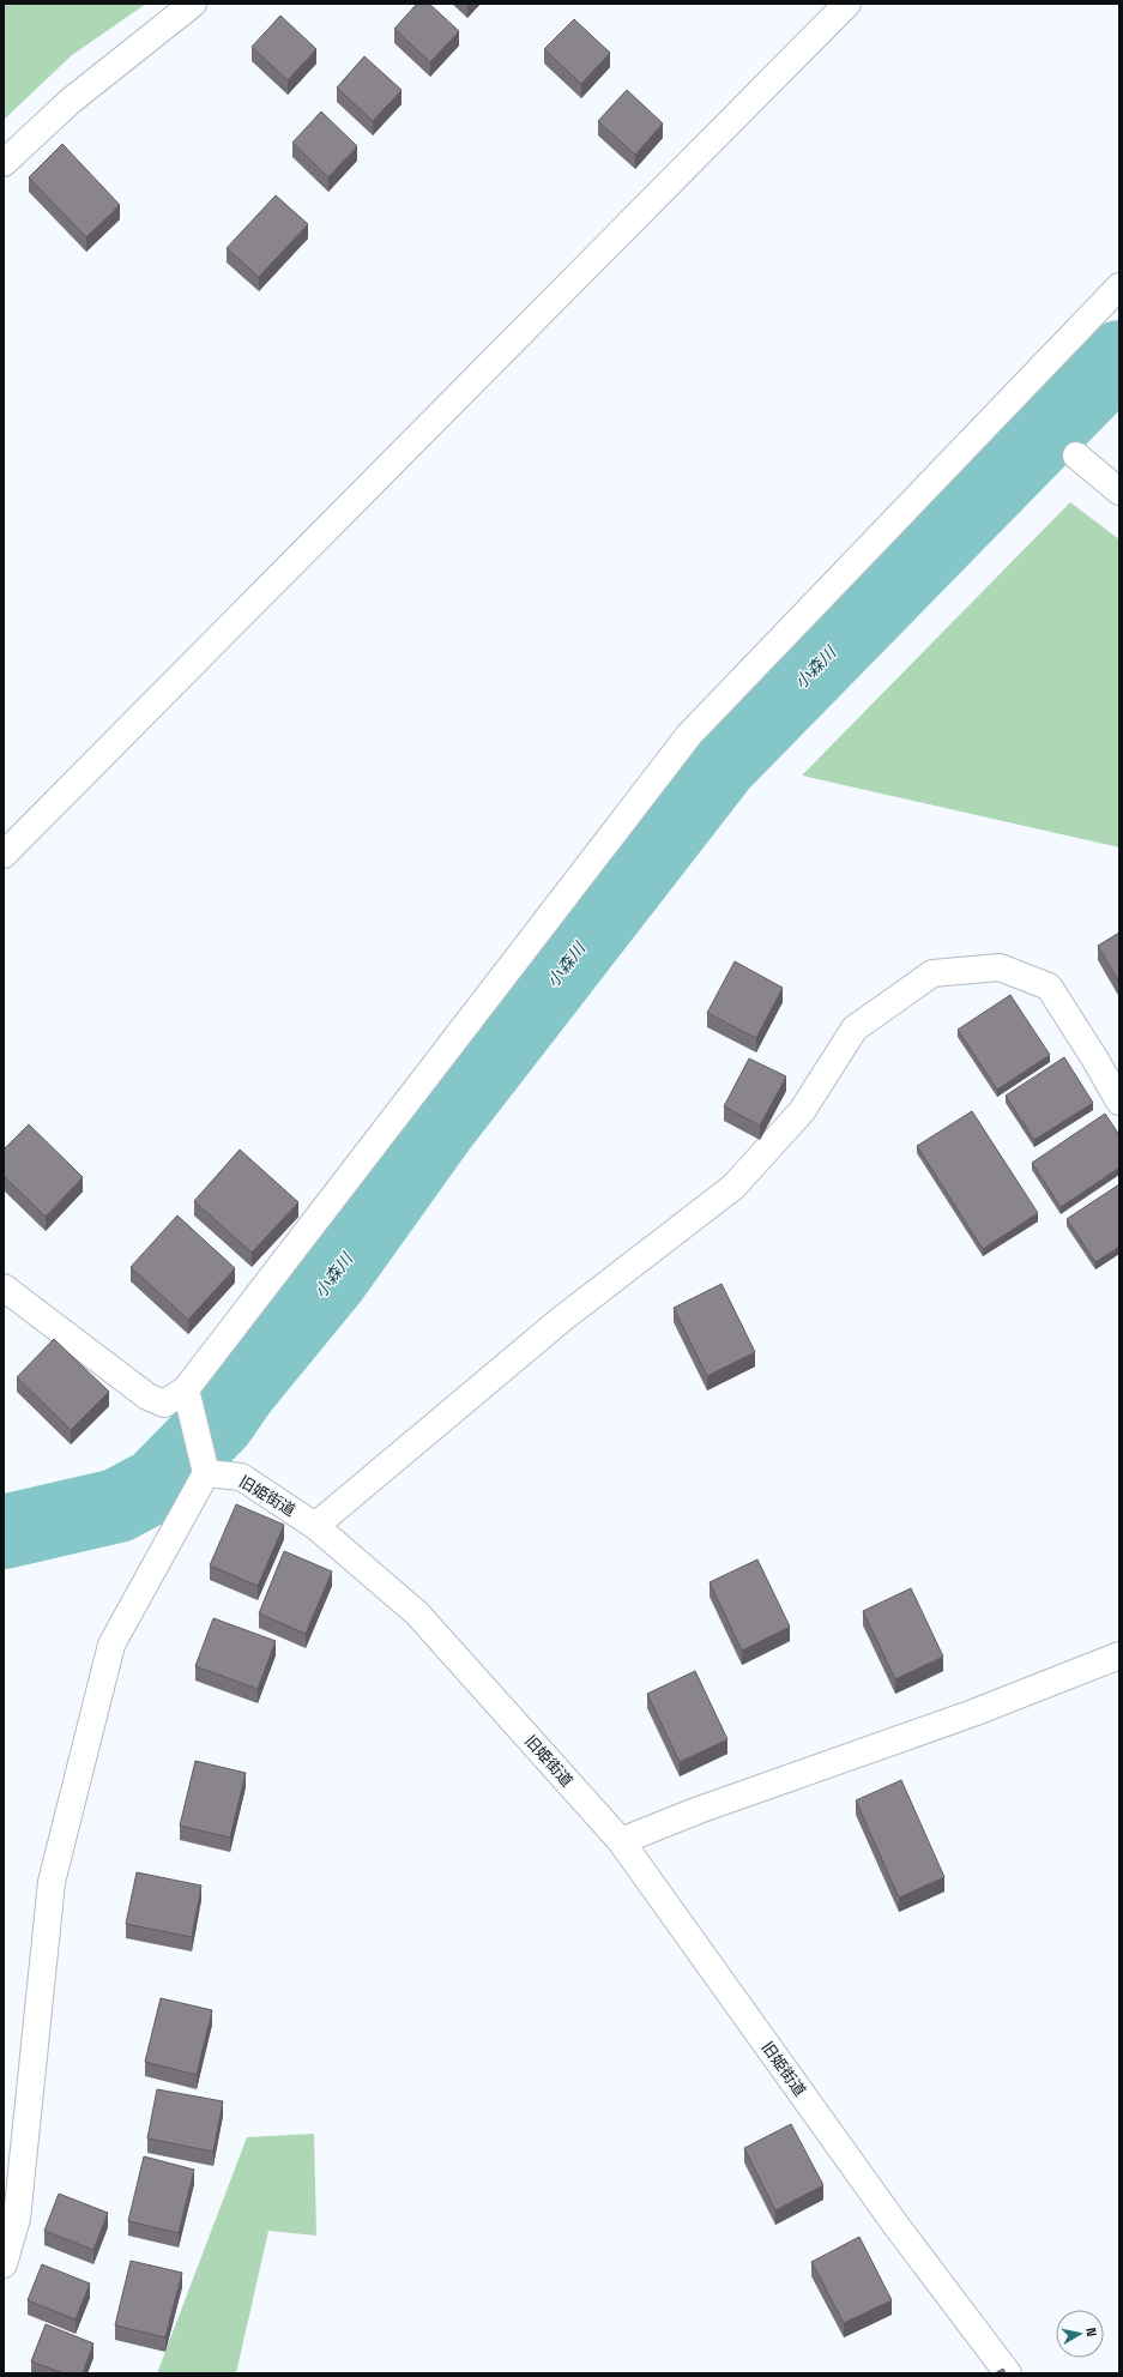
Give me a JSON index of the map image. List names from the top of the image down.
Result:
{
  "streets": {
    "street": ["旧姫街道"]
  },
  "water": ["小森川"],
  "north": "right"
}
